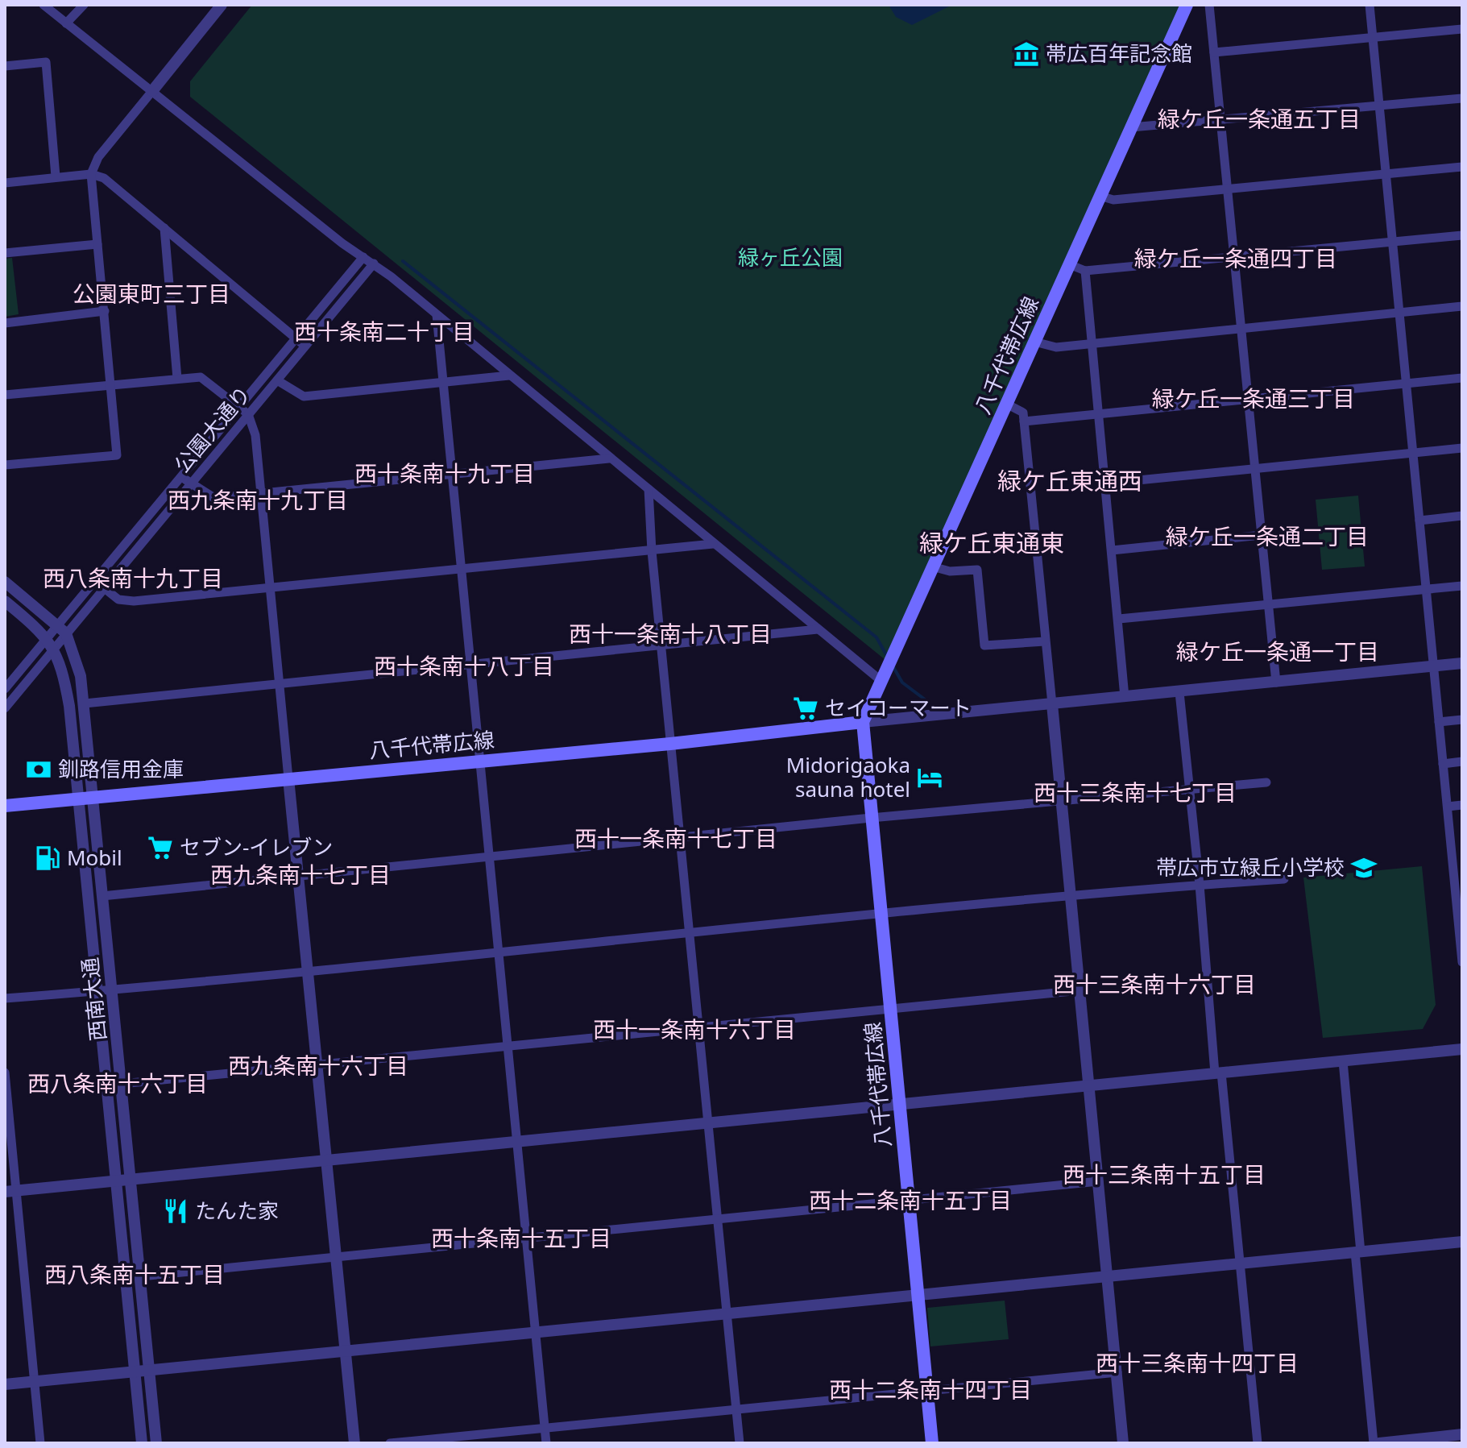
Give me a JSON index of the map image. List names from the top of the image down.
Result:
{
  "streets": {
    "main road": ["八千代帯広線"],
    "street": ["公園大通り", "西南大通"]
  },
  "crossings": [
    ["八千代帯広線", "西南大通"],
    ["公園大通り", "西南大通"]
  ],
  "districts": [
    "緑ケ丘一条通五丁目",
    "緑ケ丘一条通四丁目",
    "公園東町三丁目",
    "西十条南二十丁目",
    "緑ケ丘一条通三丁目",
    "西十条南十九丁目",
    "緑ケ丘東通西",
    "西九条南十九丁目",
    "緑ケ丘一条通二丁目",
    "緑ケ丘東通東",
    "西八条南十九丁目",
    "西十一条南十八丁目",
    "緑ケ丘一条通一丁目",
    "西十条南十八丁目",
    "西十三条南十七丁目",
    "西十一条南十七丁目",
    "西九条南十七丁目",
    "西十三条南十六丁目",
    "西十一条南十六丁目",
    "西九条南十六丁目",
    "西八条南十六丁目",
    "西十三条南十五丁目",
    "西十二条南十五丁目",
    "西十条南十五丁目",
    "西八条南十五丁目",
    "西十三条南十四丁目",
    "西十二条南十四丁目"
  ],
  "parks": ["緑ヶ丘公園"],
  "places": {
    "museum": ["帯広百年記念館"],
    "supermarket": ["セイコーマート", "セブン-イレブン"],
    "bank": ["釧路信用金庫"],
    "hotel": ["Midorigaoka sauna hotel"],
    "fuel station": ["Mobil"],
    "school or university": ["帯広市立緑丘小学校"],
    "restaurant": ["たんた家"]
  }
}
